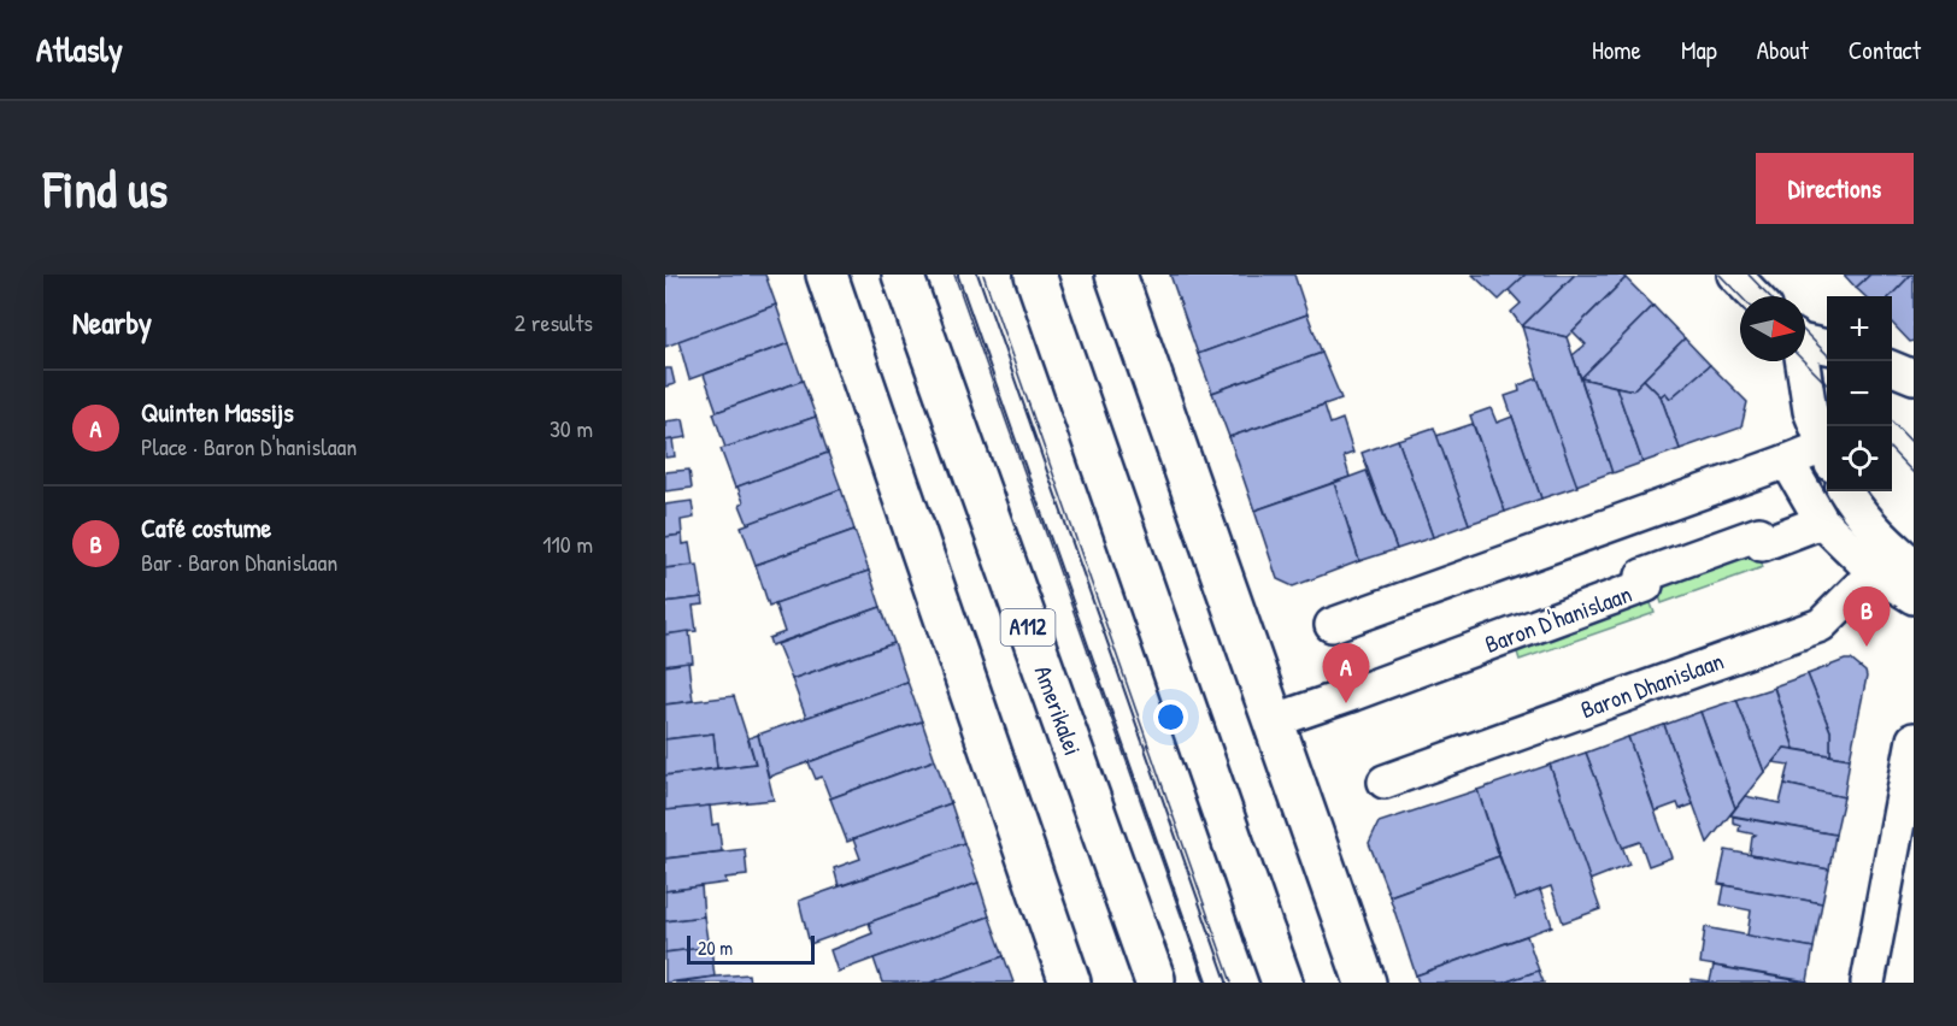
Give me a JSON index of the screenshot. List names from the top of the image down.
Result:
{
  "streets": {
    "main road": ["A112", "Amerikalei"],
    "street": ["Baron D'hanislaan", "Baron Dhanislaan"]
  },
  "scale_bar": "20 m",
  "north": "right",
  "page": {
    "header": "Atlasly",
    "nav": [
      "Home",
      "Map",
      "About",
      "Contact"
    ],
    "buttons": "Directions",
    "title": "Find us",
    "heading": ["Nearby", "2 results"],
    "map_buttons": ["+", "−"],
    "list": [
      {
        "mark": "A",
        "name": "Quinten Massijs",
        "note": "Place · Baron D'hanislaan",
        "value": "30 m"
      },
      {
        "mark": "B",
        "name": "Café costume",
        "note": "Bar · Baron Dhanislaan",
        "value": "110 m"
      }
    ],
    "pins": ["B", "A"],
    "scale": "20 m"
  }
}
